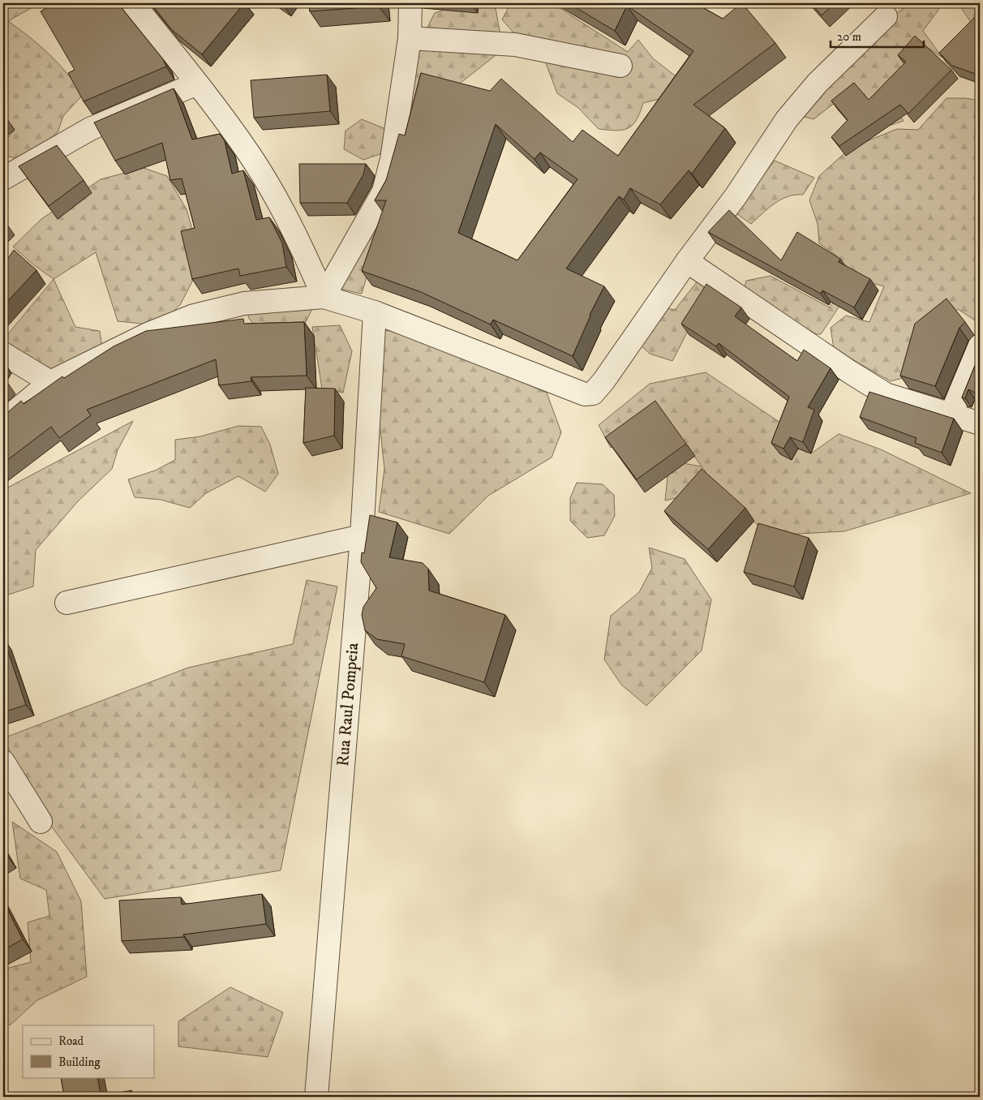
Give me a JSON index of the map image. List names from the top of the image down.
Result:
{
  "streets": {
    "street": ["Rua Raul Pompeia"]
  },
  "legend": ["Road", "Building"],
  "scale_bar": "20 m"
}
